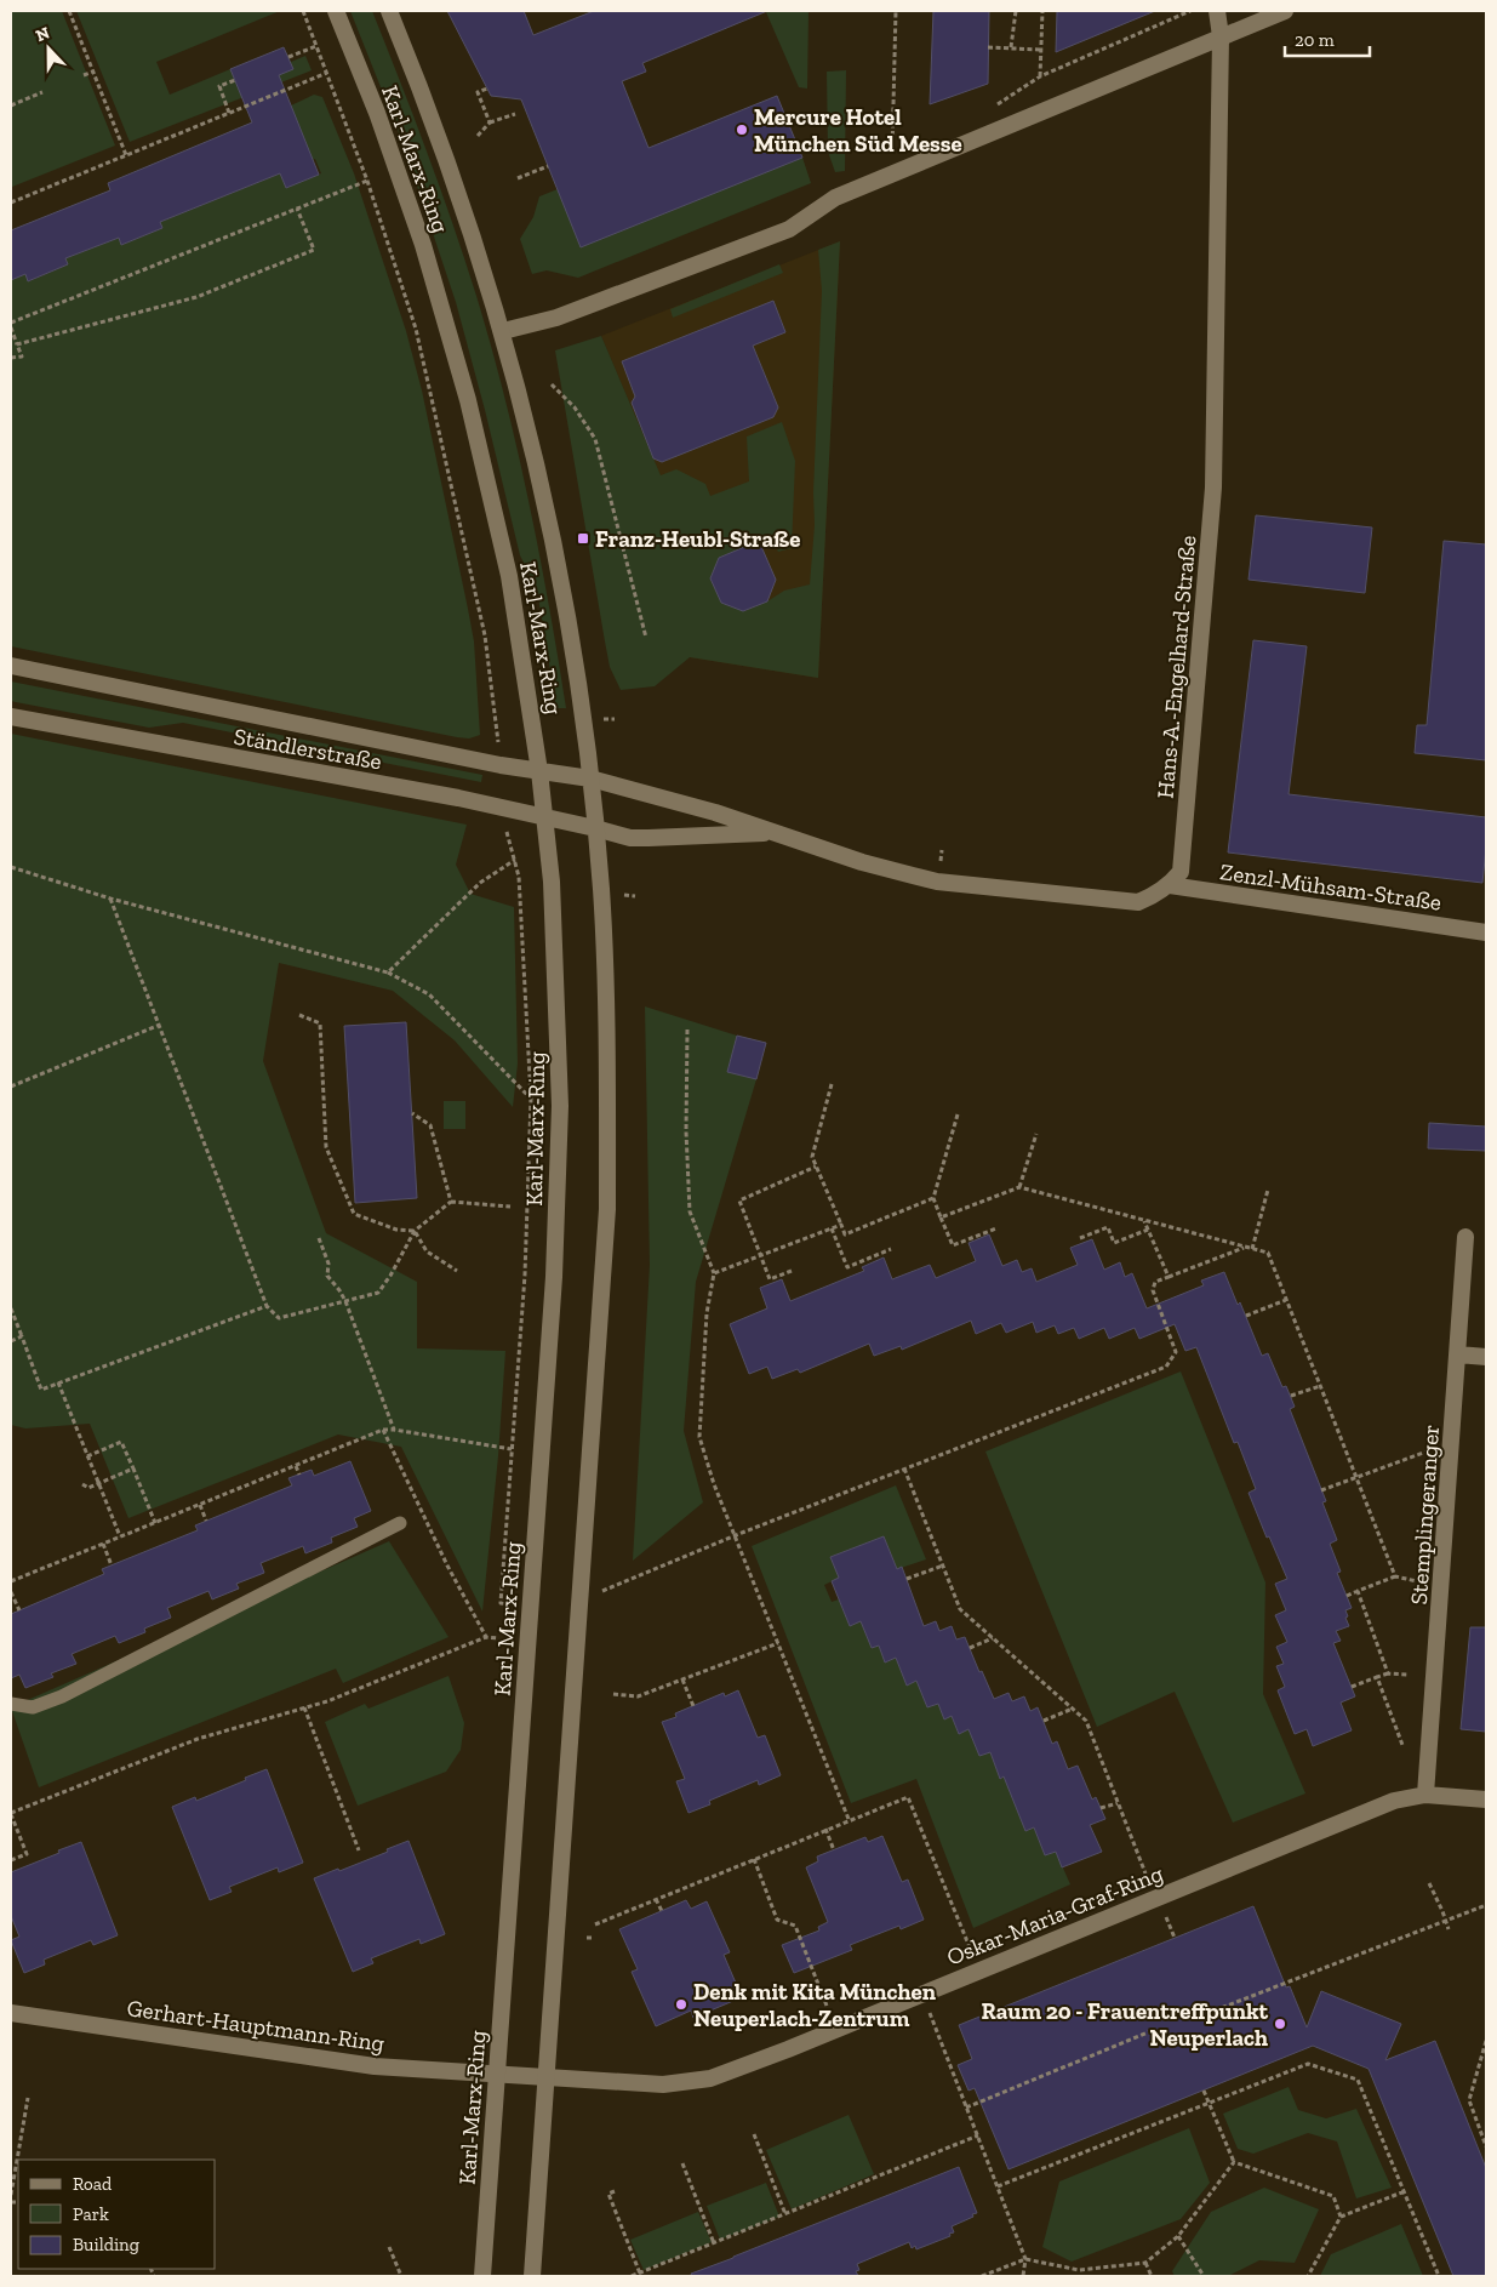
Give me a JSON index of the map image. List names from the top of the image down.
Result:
{
  "streets": {
    "main road": [
      "Karl-Marx-Ring",
      "Hans-A.-Engelhard-Straße",
      "Ständlerstraße",
      "Zenzl-Mühsam-Straße",
      "Stemplingeranger",
      "Oskar-Maria-Graf-Ring",
      "Gerhart-Hauptmann-Ring"
    ]
  },
  "crossings": [
    ["Karl-Marx-Ring", "Ständlerstraße"],
    ["Karl-Marx-Ring", "Oskar-Maria-Graf-Ring"],
    ["Karl-Marx-Ring", "Gerhart-Hauptmann-Ring"],
    ["Hans-A.-Engelhard-Straße", "Zenzl-Mühsam-Straße"],
    ["Stemplingeranger", "Oskar-Maria-Graf-Ring"],
    ["Oskar-Maria-Graf-Ring", "Gerhart-Hauptmann-Ring"]
  ],
  "places": {
    "other": ["Mercure Hotel München Süd Messe", "Denk mit Kita München Neuperlach-Zentrum", "Raum 20 - Frauentreffpunkt Neuperlach"],
    "transit": ["Franz-Heubl-Straße"]
  },
  "legend": ["Road", "Park", "Building"],
  "scale_bar": "20 m",
  "north": "top"
}
